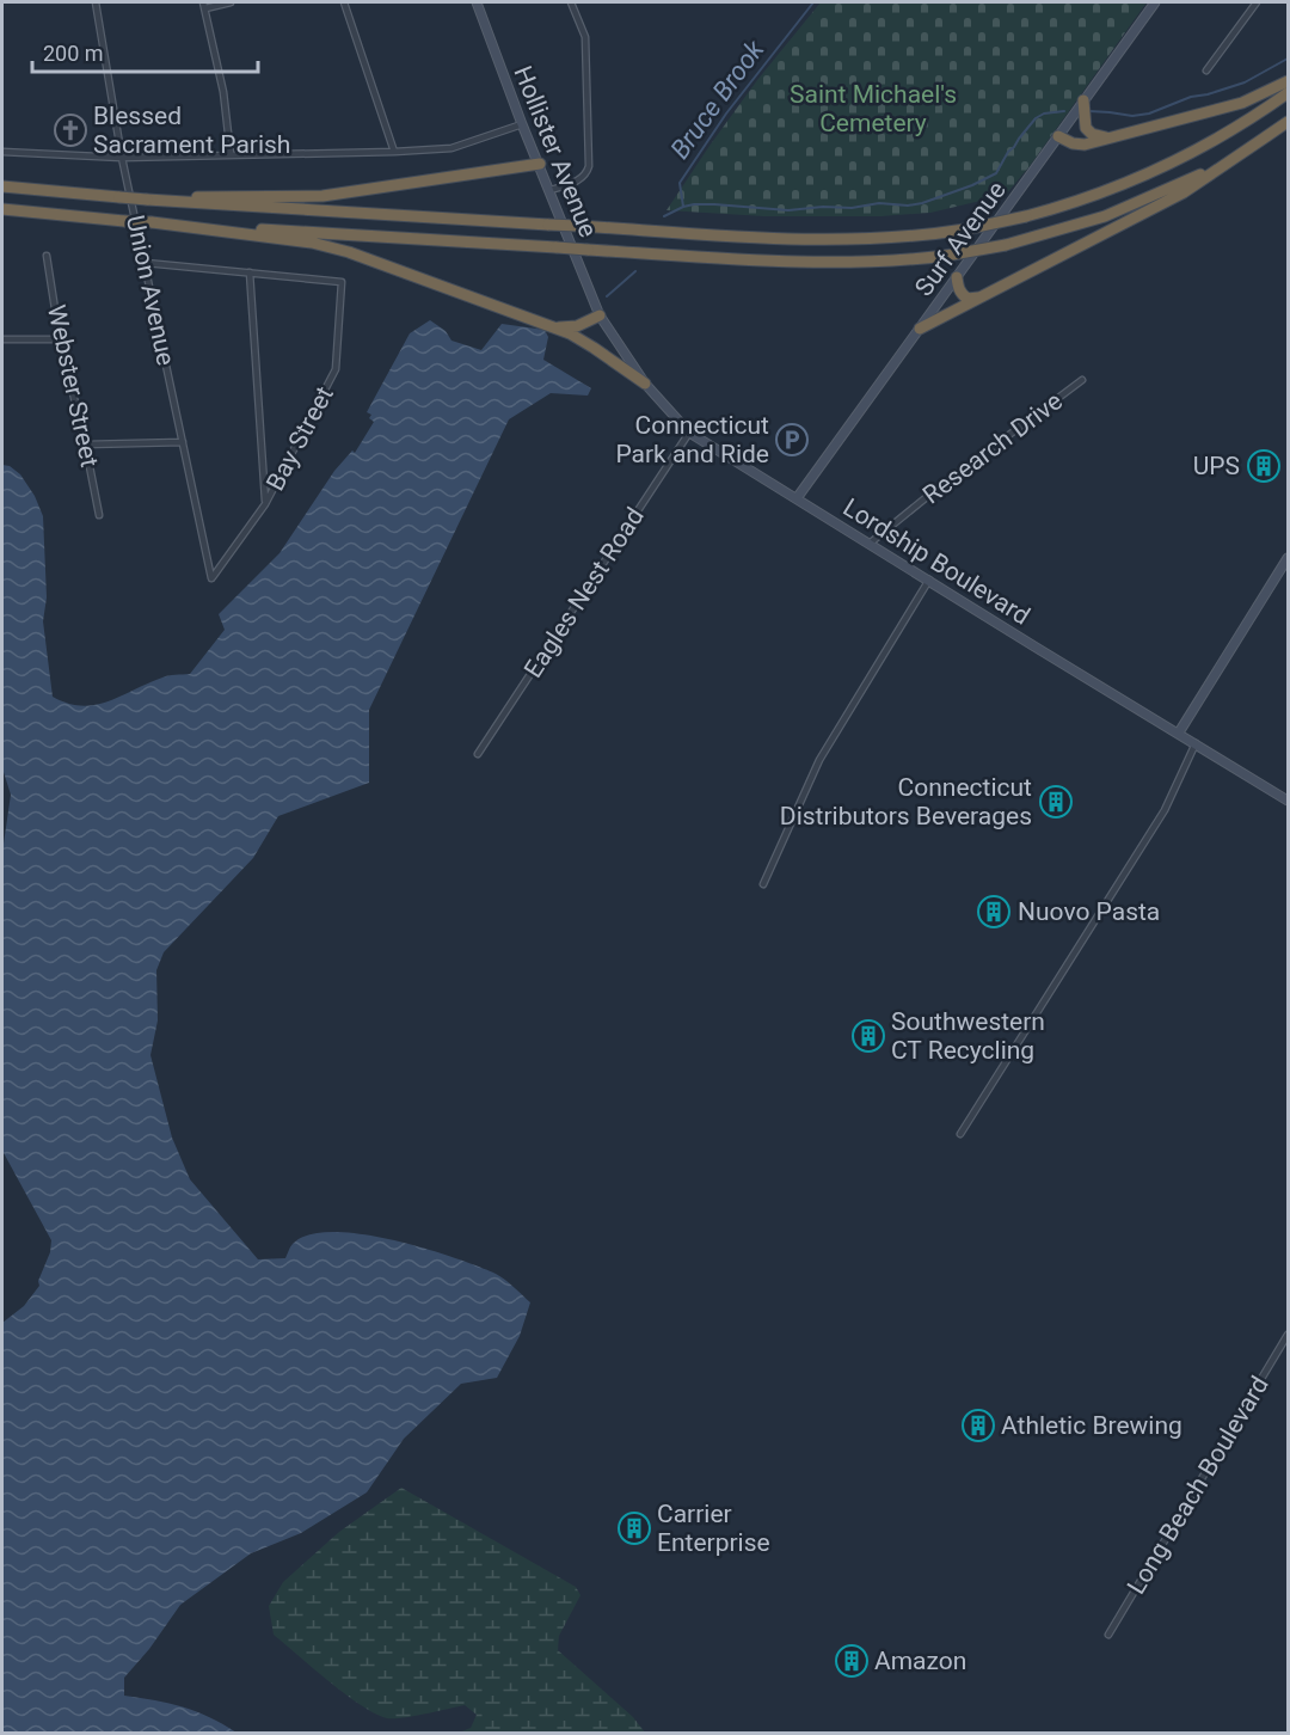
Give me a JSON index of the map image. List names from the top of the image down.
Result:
{
  "streets": {
    "main road": ["Hollister Avenue", "Surf Avenue", "Lordship Boulevard"],
    "street": [
      "Union Avenue",
      "Webster Street",
      "Bay Street",
      "Research Drive",
      "Eagles Nest Road",
      "Long Beach Boulevard"
    ]
  },
  "crossings": [
    ["Hollister Avenue", "Lordship Boulevard"],
    ["Surf Avenue", "Lordship Boulevard"],
    ["Union Avenue", "Bay Street"],
    ["Research Drive", "Lordship Boulevard"],
    ["Lordship Boulevard", "Eagles Nest Road"]
  ],
  "water": ["Bruce Brook"],
  "parks": ["Saint Michael's Cemetery"],
  "places": {
    "church": ["Blessed Sacrament Parish"],
    "parking": ["Connecticut Park and Ride"],
    "building": [
      "UPS",
      "Connecticut Distributors Beverages",
      "Nuovo Pasta",
      "Southwestern CT Recycling",
      "Athletic Brewing",
      "Carrier Enterprise",
      "Amazon"
    ]
  },
  "scale_bar": "200 m"
}
